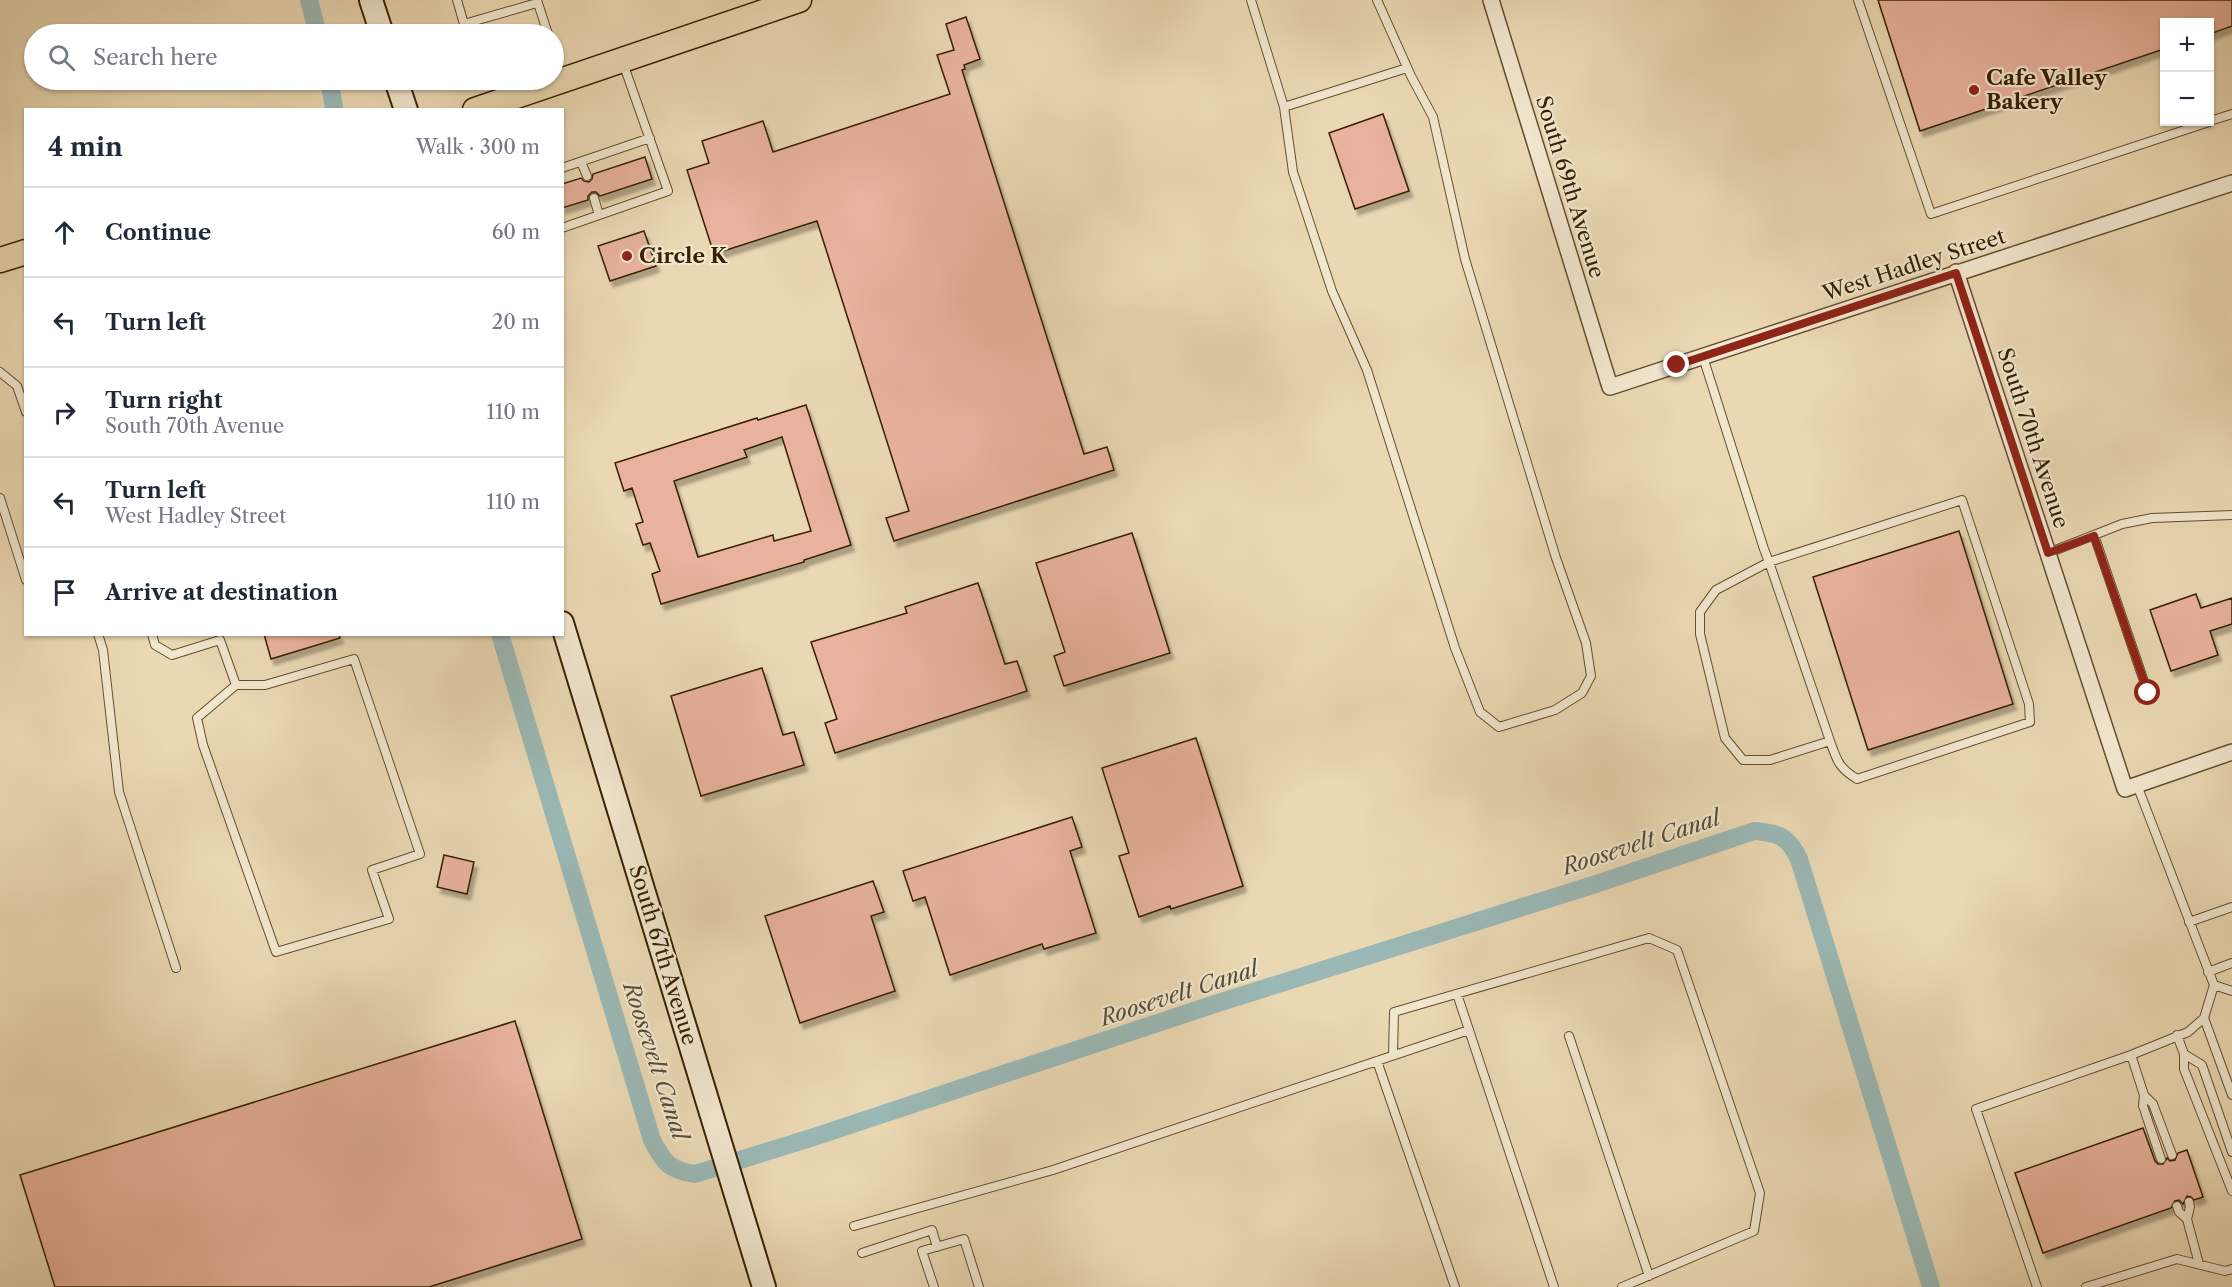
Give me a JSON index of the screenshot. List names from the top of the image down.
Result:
{
  "streets": {
    "main road": ["South 67th Avenue"],
    "street": ["South 69th Avenue", "West Hadley Street", "South 70th Avenue"]
  },
  "crossings": [
    ["South 69th Avenue", "West Hadley Street"],
    ["West Hadley Street", "South 70th Avenue"]
  ],
  "water": ["Roosevelt Canal"],
  "places": ["Cafe Valley Bakery", "Circle K"],
  "page": {
    "map_buttons": ["+", "−"],
    "search": "Search here",
    "heading": ["4 min", "Walk · 300 m"],
    "list": [
      ["Continue", "60 m"],
      ["Turn left", "20 m"],
      ["Turn right", "South 70th Avenue", "110 m"],
      ["Turn left", "West Hadley Street", "110 m"],
      "Arrive at destination"
    ]
  }
}
